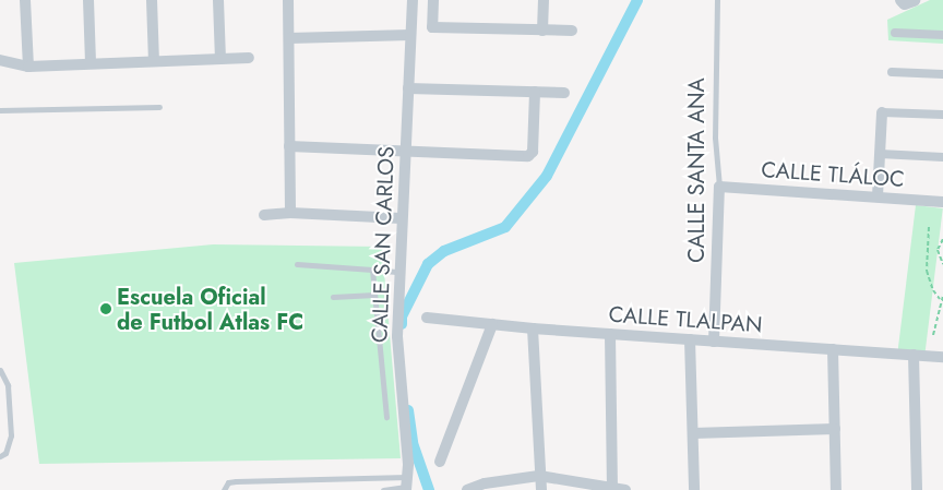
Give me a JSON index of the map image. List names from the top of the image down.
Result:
{
  "streets": {
    "street": [
      "CALLE SANTA ANA",
      "CALLE TLÁLOC",
      "CALLE SAN CARLOS",
      "CALLE TLALPAN"
    ]
  },
  "crossings": [
    ["CALLE SANTA ANA", "CALLE TLÁLOC"],
    ["CALLE SANTA ANA", "CALLE TLALPAN"]
  ],
  "places": ["Escuela Oficial de Futbol Atlas FC"]
}
